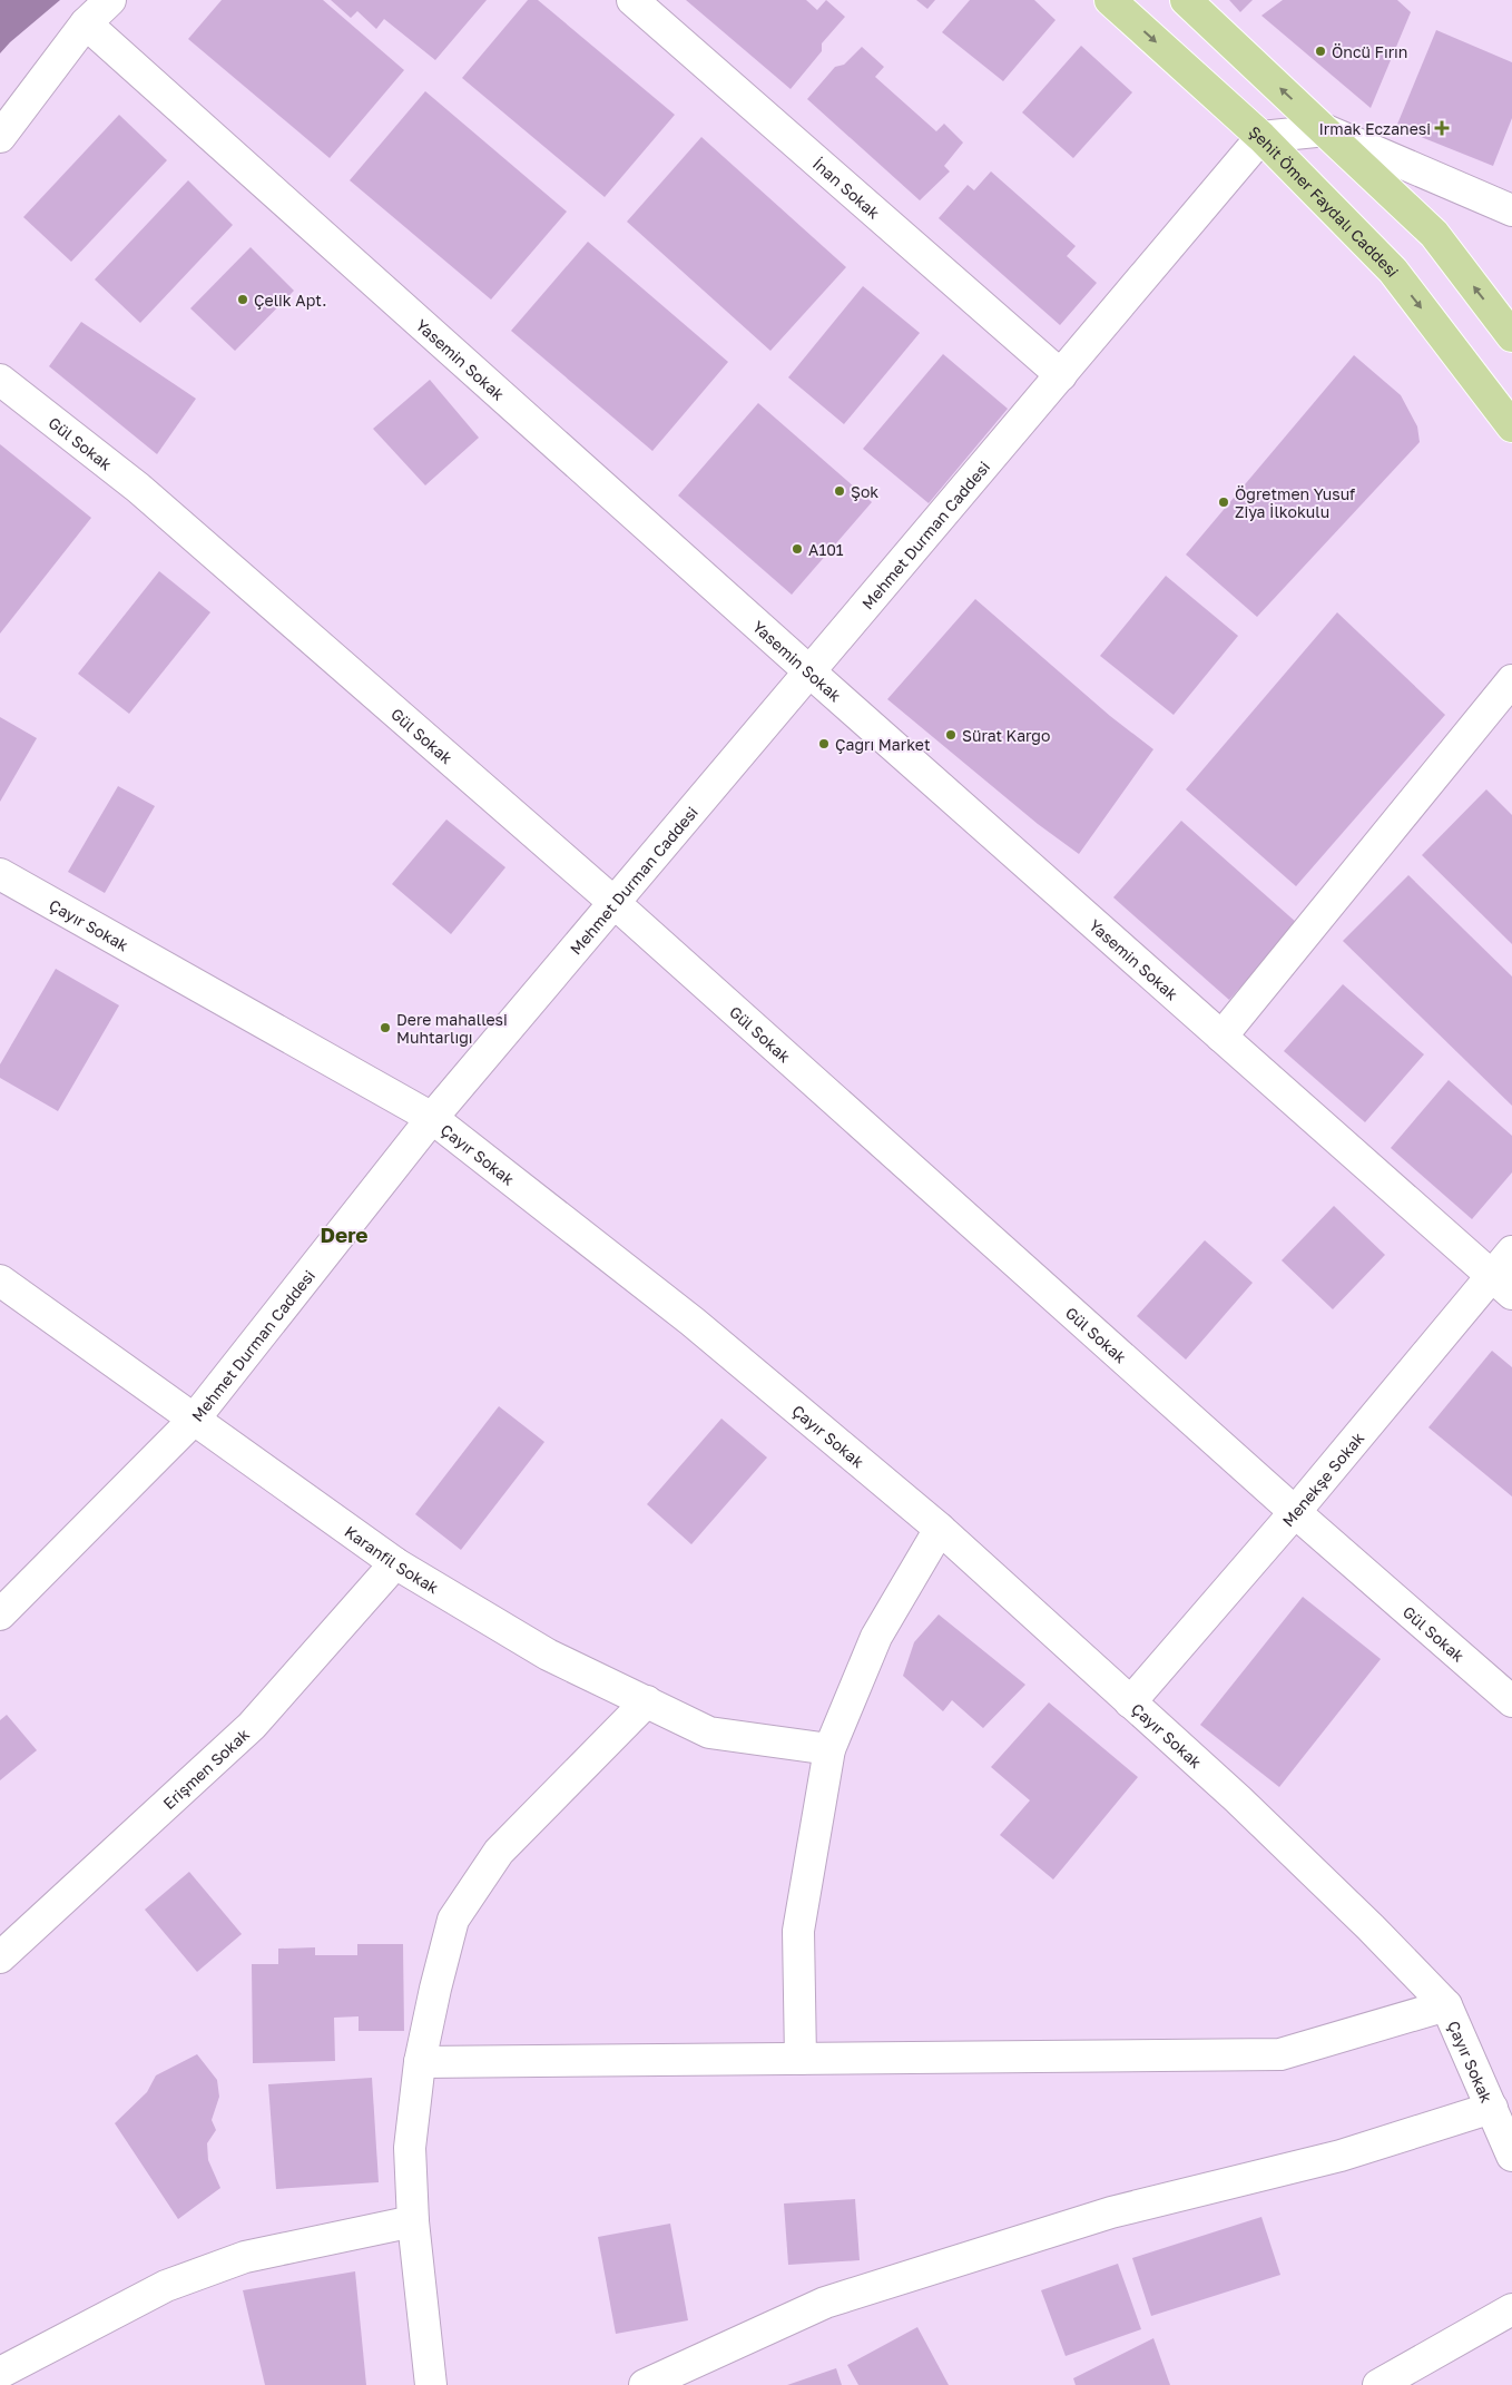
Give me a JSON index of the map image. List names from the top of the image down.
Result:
{
  "streets": {
    "main road": ["Şehit Ömer Faydalı Caddesi"],
    "street": [
      "İnan Sokak",
      "Yasemin Sokak",
      "Gül Sokak",
      "Mehmet Durman Caddesi",
      "Çayır Sokak",
      "Menekşe Sokak",
      "Karanfil Sokak",
      "Erişmen Sokak"
    ]
  },
  "crossings": [
    ["İnan Sokak", "Mehmet Durman Caddesi"],
    ["Şehit Ömer Faydalı Caddesi", "Mehmet Durman Caddesi"],
    ["Yasemin Sokak", "Mehmet Durman Caddesi"],
    ["Yasemin Sokak", "Menekşe Sokak"],
    ["Gül Sokak", "Mehmet Durman Caddesi"],
    ["Gül Sokak", "Menekşe Sokak"],
    ["Mehmet Durman Caddesi", "Çayır Sokak"],
    ["Mehmet Durman Caddesi", "Karanfil Sokak"],
    ["Çayır Sokak", "Menekşe Sokak"],
    ["Karanfil Sokak", "Erişmen Sokak"]
  ],
  "districts": ["Dere"],
  "places": {
    "other": [
      "Öncü Fırın",
      "Çelik Apt.",
      "Şok",
      "Öğretmen Yusuf Ziya İlkokulu",
      "A101",
      "Sürat Kargo",
      "Çağrı Market",
      "Dere mahallesi Muhtarlığı"
    ],
    "health": ["Irmak Eczanesi"]
  }
}
